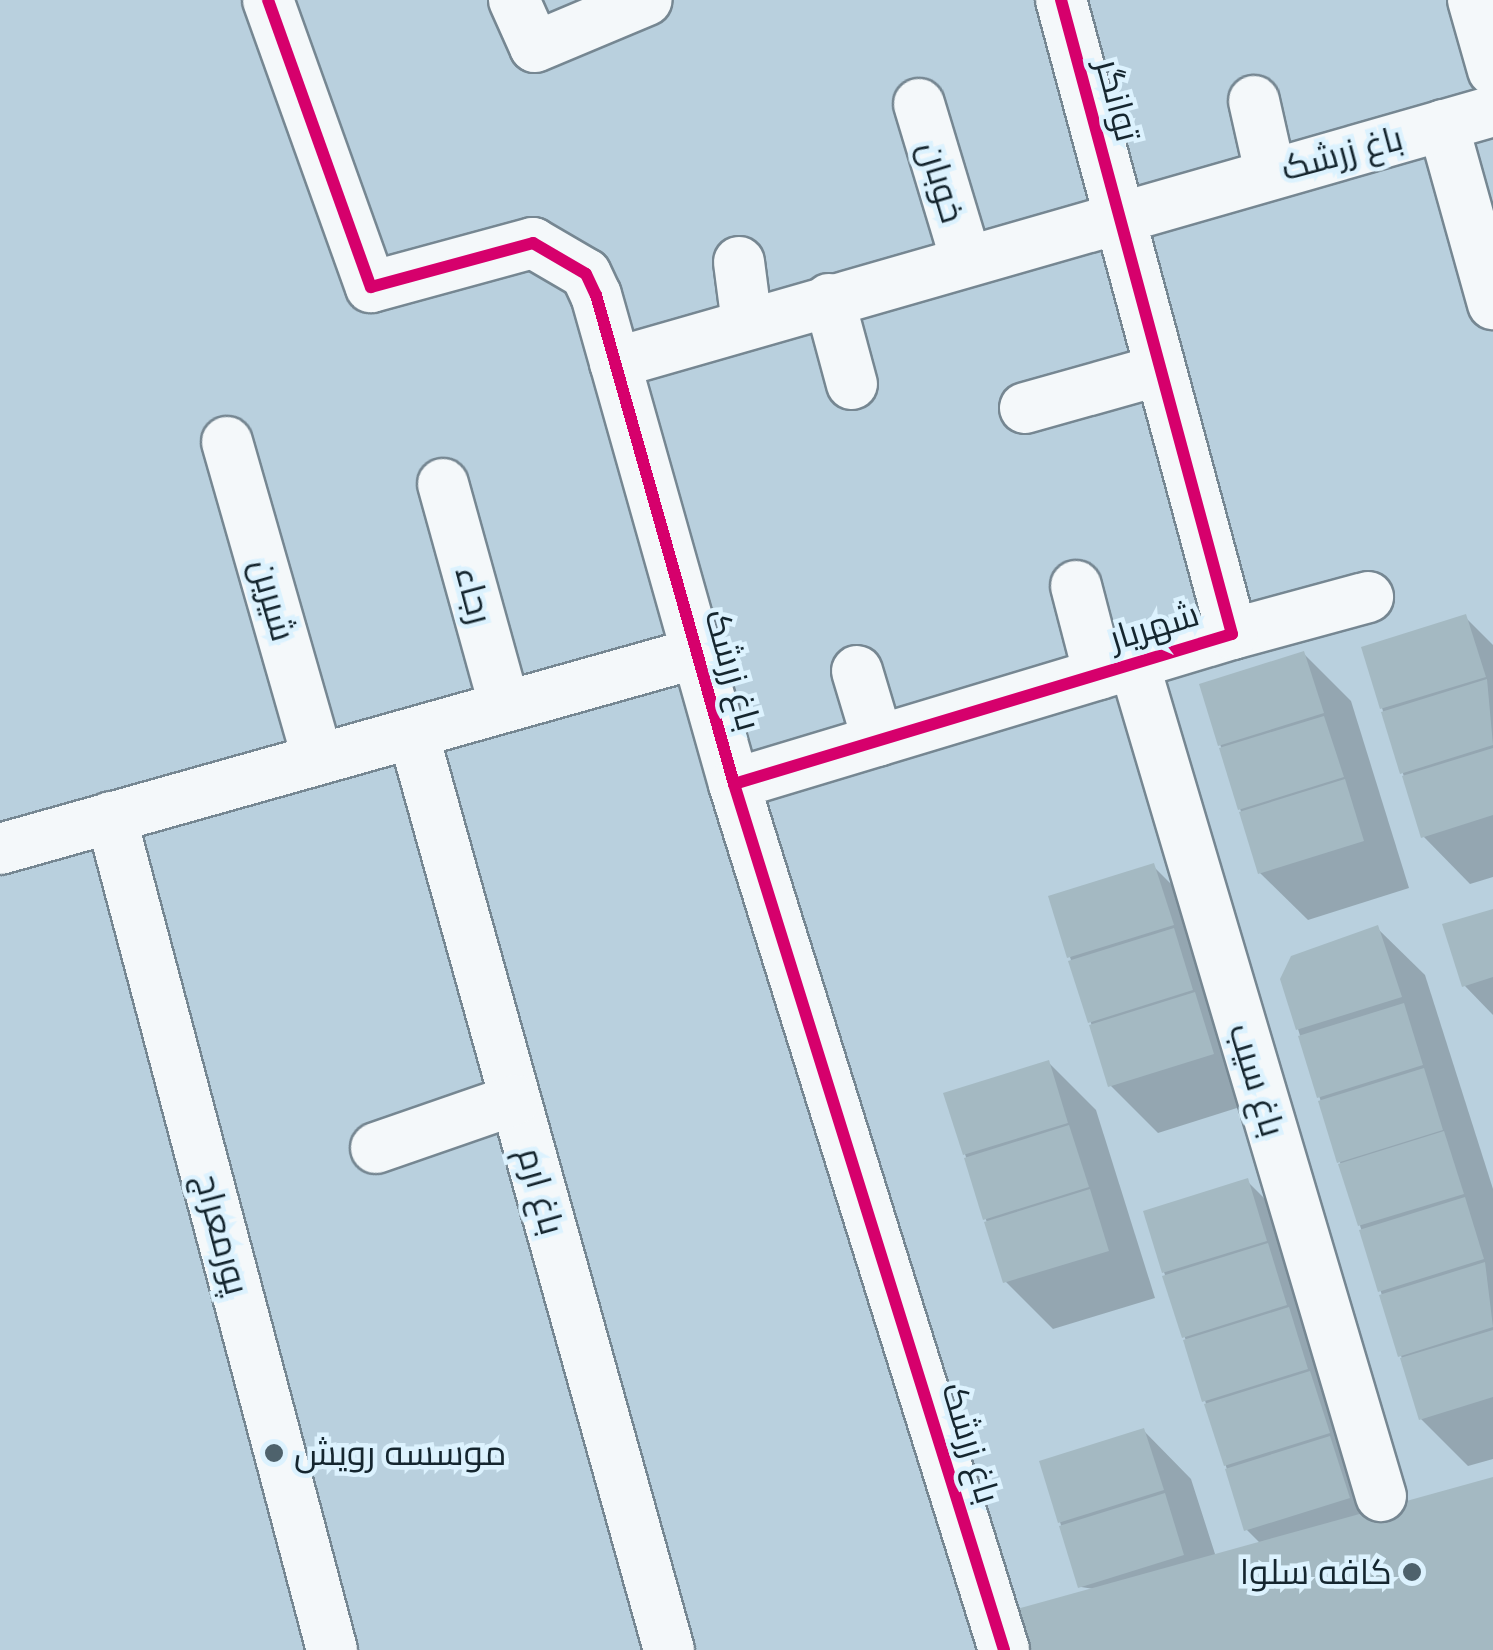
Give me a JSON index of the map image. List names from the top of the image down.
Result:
{
  "streets": {
    "street": [
      "توانگر",
      "باغ زرشک",
      "خوبان",
      "رجاء",
      "شیرین",
      "شهریار",
      "باغ سیب",
      "باغ ارم",
      "پورمعراج"
    ]
  },
  "crossings": [
    ["توانگر", "باغ زرشک"],
    ["توانگر", "شهریار"],
    ["باغ زرشک", "خوبان"],
    ["باغ زرشک", "شهریار"],
    ["شهریار", "باغ سیب"]
  ],
  "places": ["موسسه رویش", "کافه سلوا"]
}
